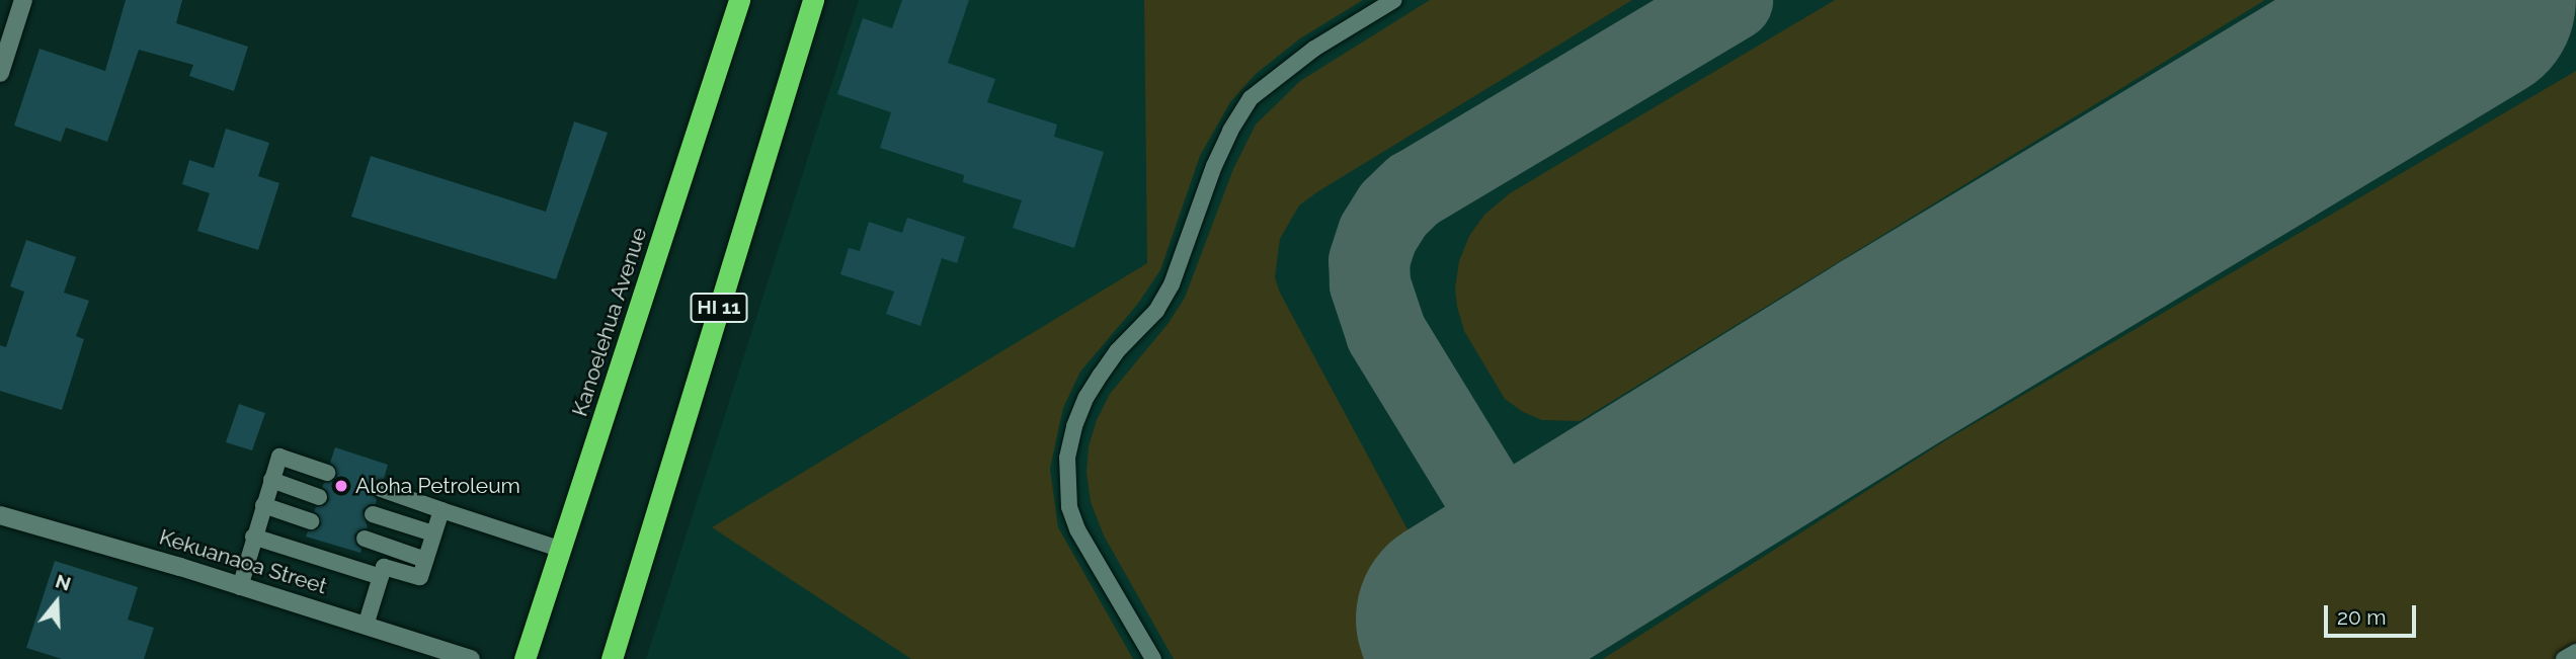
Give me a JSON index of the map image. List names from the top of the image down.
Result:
{
  "streets": {
    "highway": ["HI 11", "Kanoelehua Avenue"],
    "street": ["Kekuanaoa Street"]
  },
  "places": ["Aloha Petroleum"],
  "scale_bar": "20 m",
  "north": "top"
}
